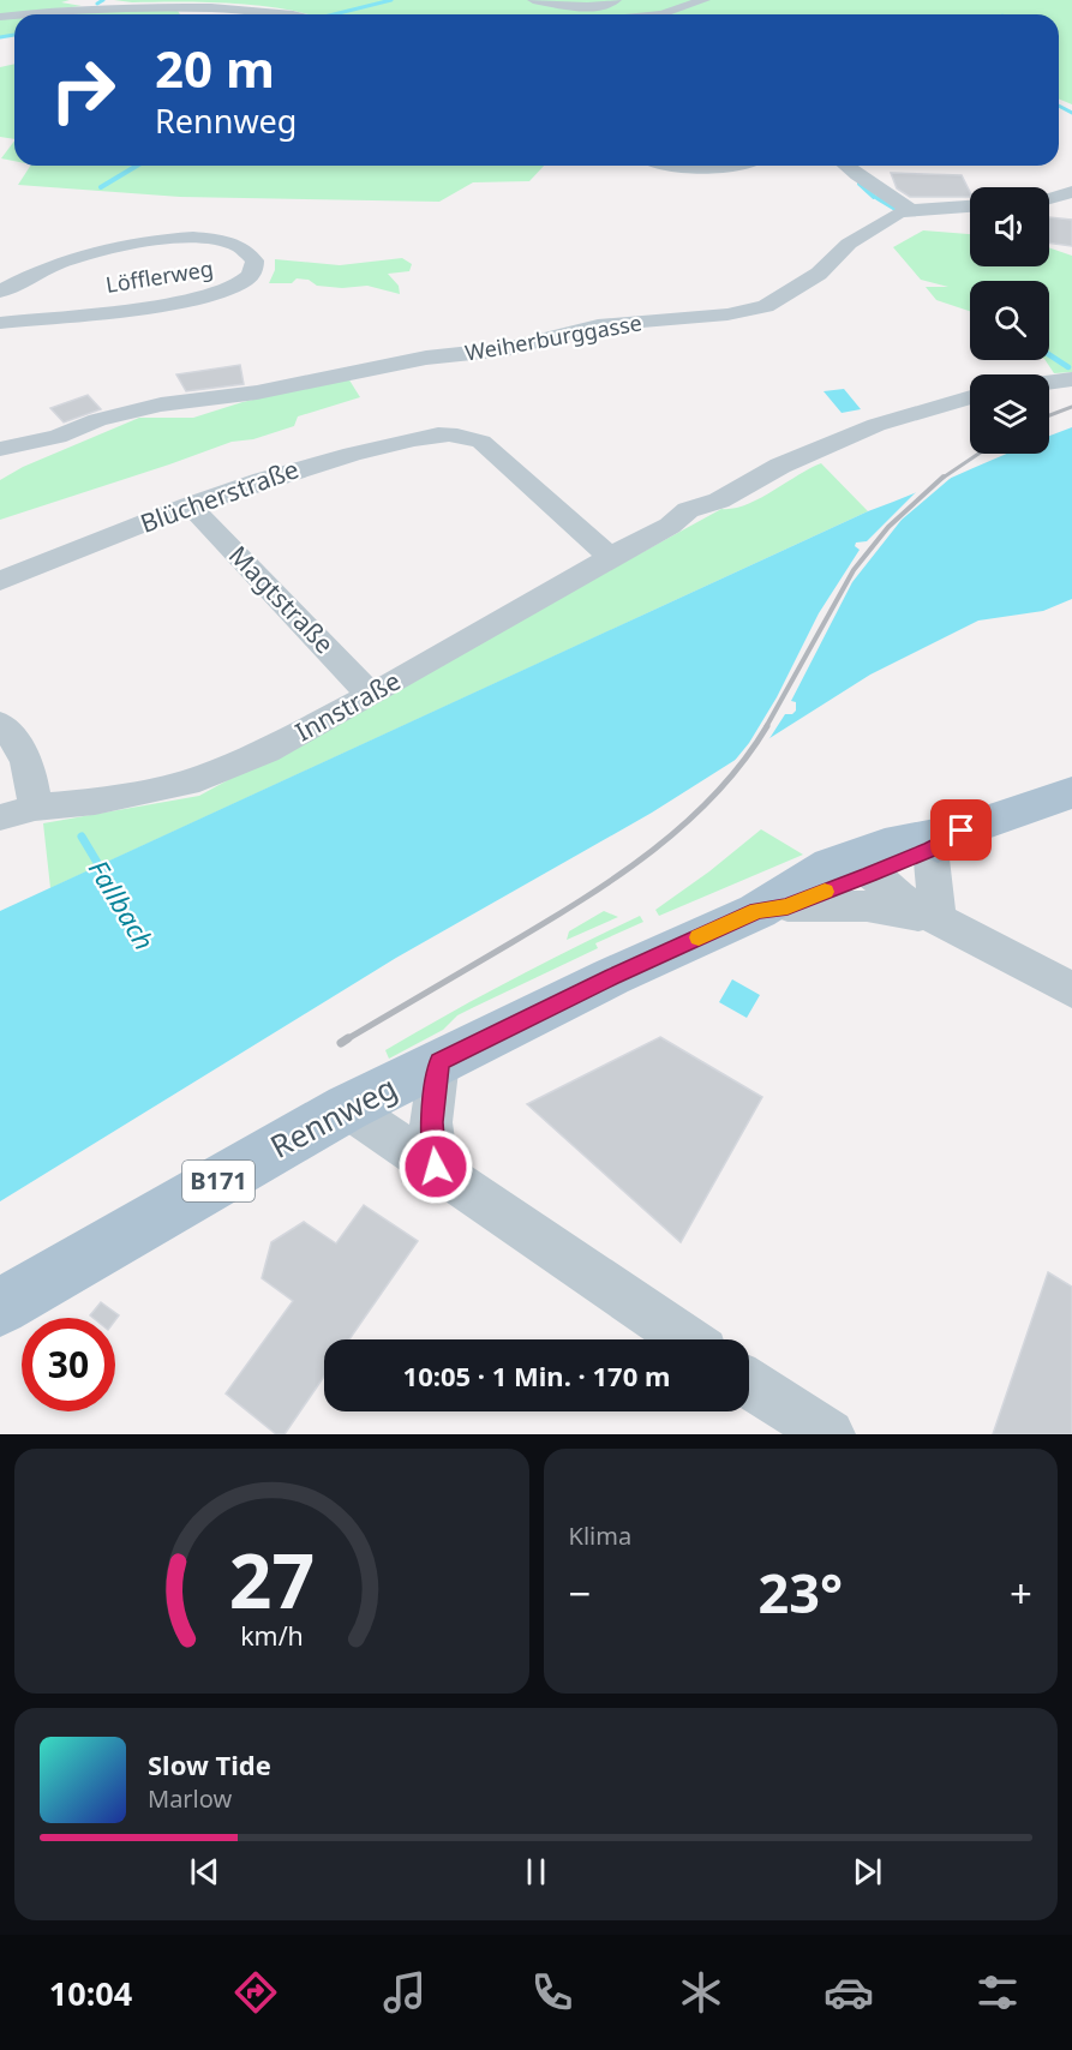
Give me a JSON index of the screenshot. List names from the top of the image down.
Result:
{
  "streets": {
    "main road": ["Rennweg", "B171"],
    "street": [
      "Löfflerweg",
      "Weiherburggasse",
      "Blücherstraße",
      "Magtstraße",
      "Innstraße"
    ]
  },
  "crossings": [
    ["Blücherstraße", "Magtstraße"],
    ["Blücherstraße", "Innstraße"],
    ["Magtstraße", "Innstraße"]
  ],
  "water": ["Fallbach"],
  "page": {
    "turn": ["20 m", "Rennweg"],
    "limit": "30",
    "trip": "10:05 · 1 Min. · 170 m",
    "tile": "Klima",
    "heat": ["−", "23°", "+"],
    "song": ["Slow Tide", "Marlow"],
    "tabs": "10:04",
    "gauge": ["27", "km/h"]
  }
}
